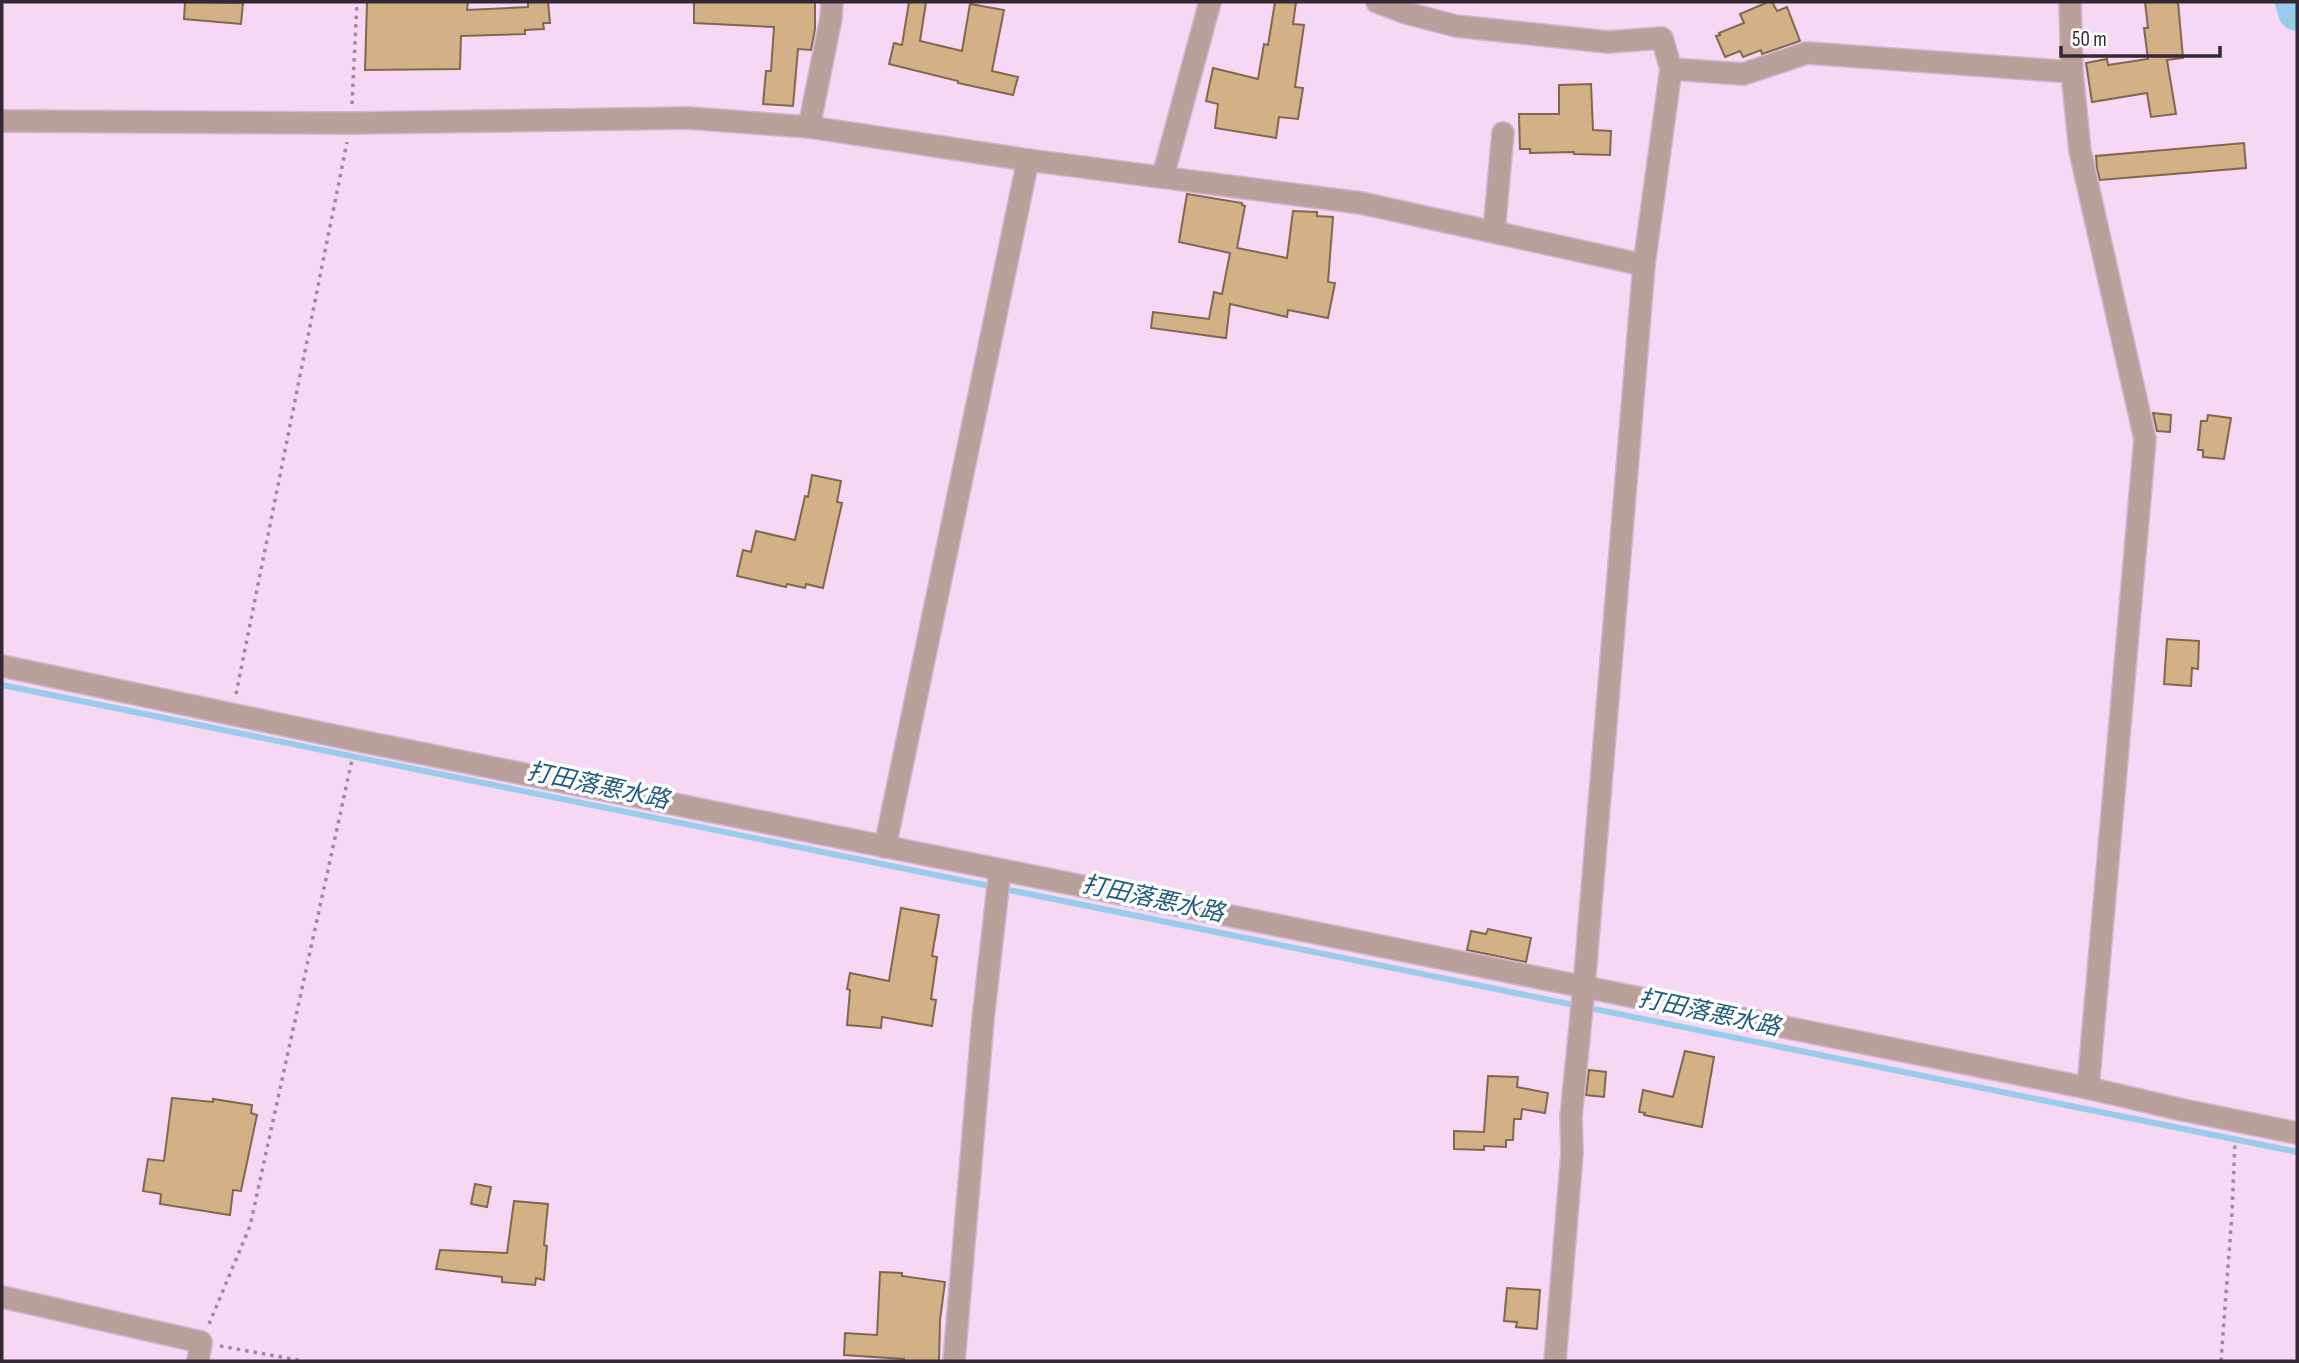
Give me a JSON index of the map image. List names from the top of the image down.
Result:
{
  "water": ["打田落悪水路"],
  "scale_bar": "50 m"
}
